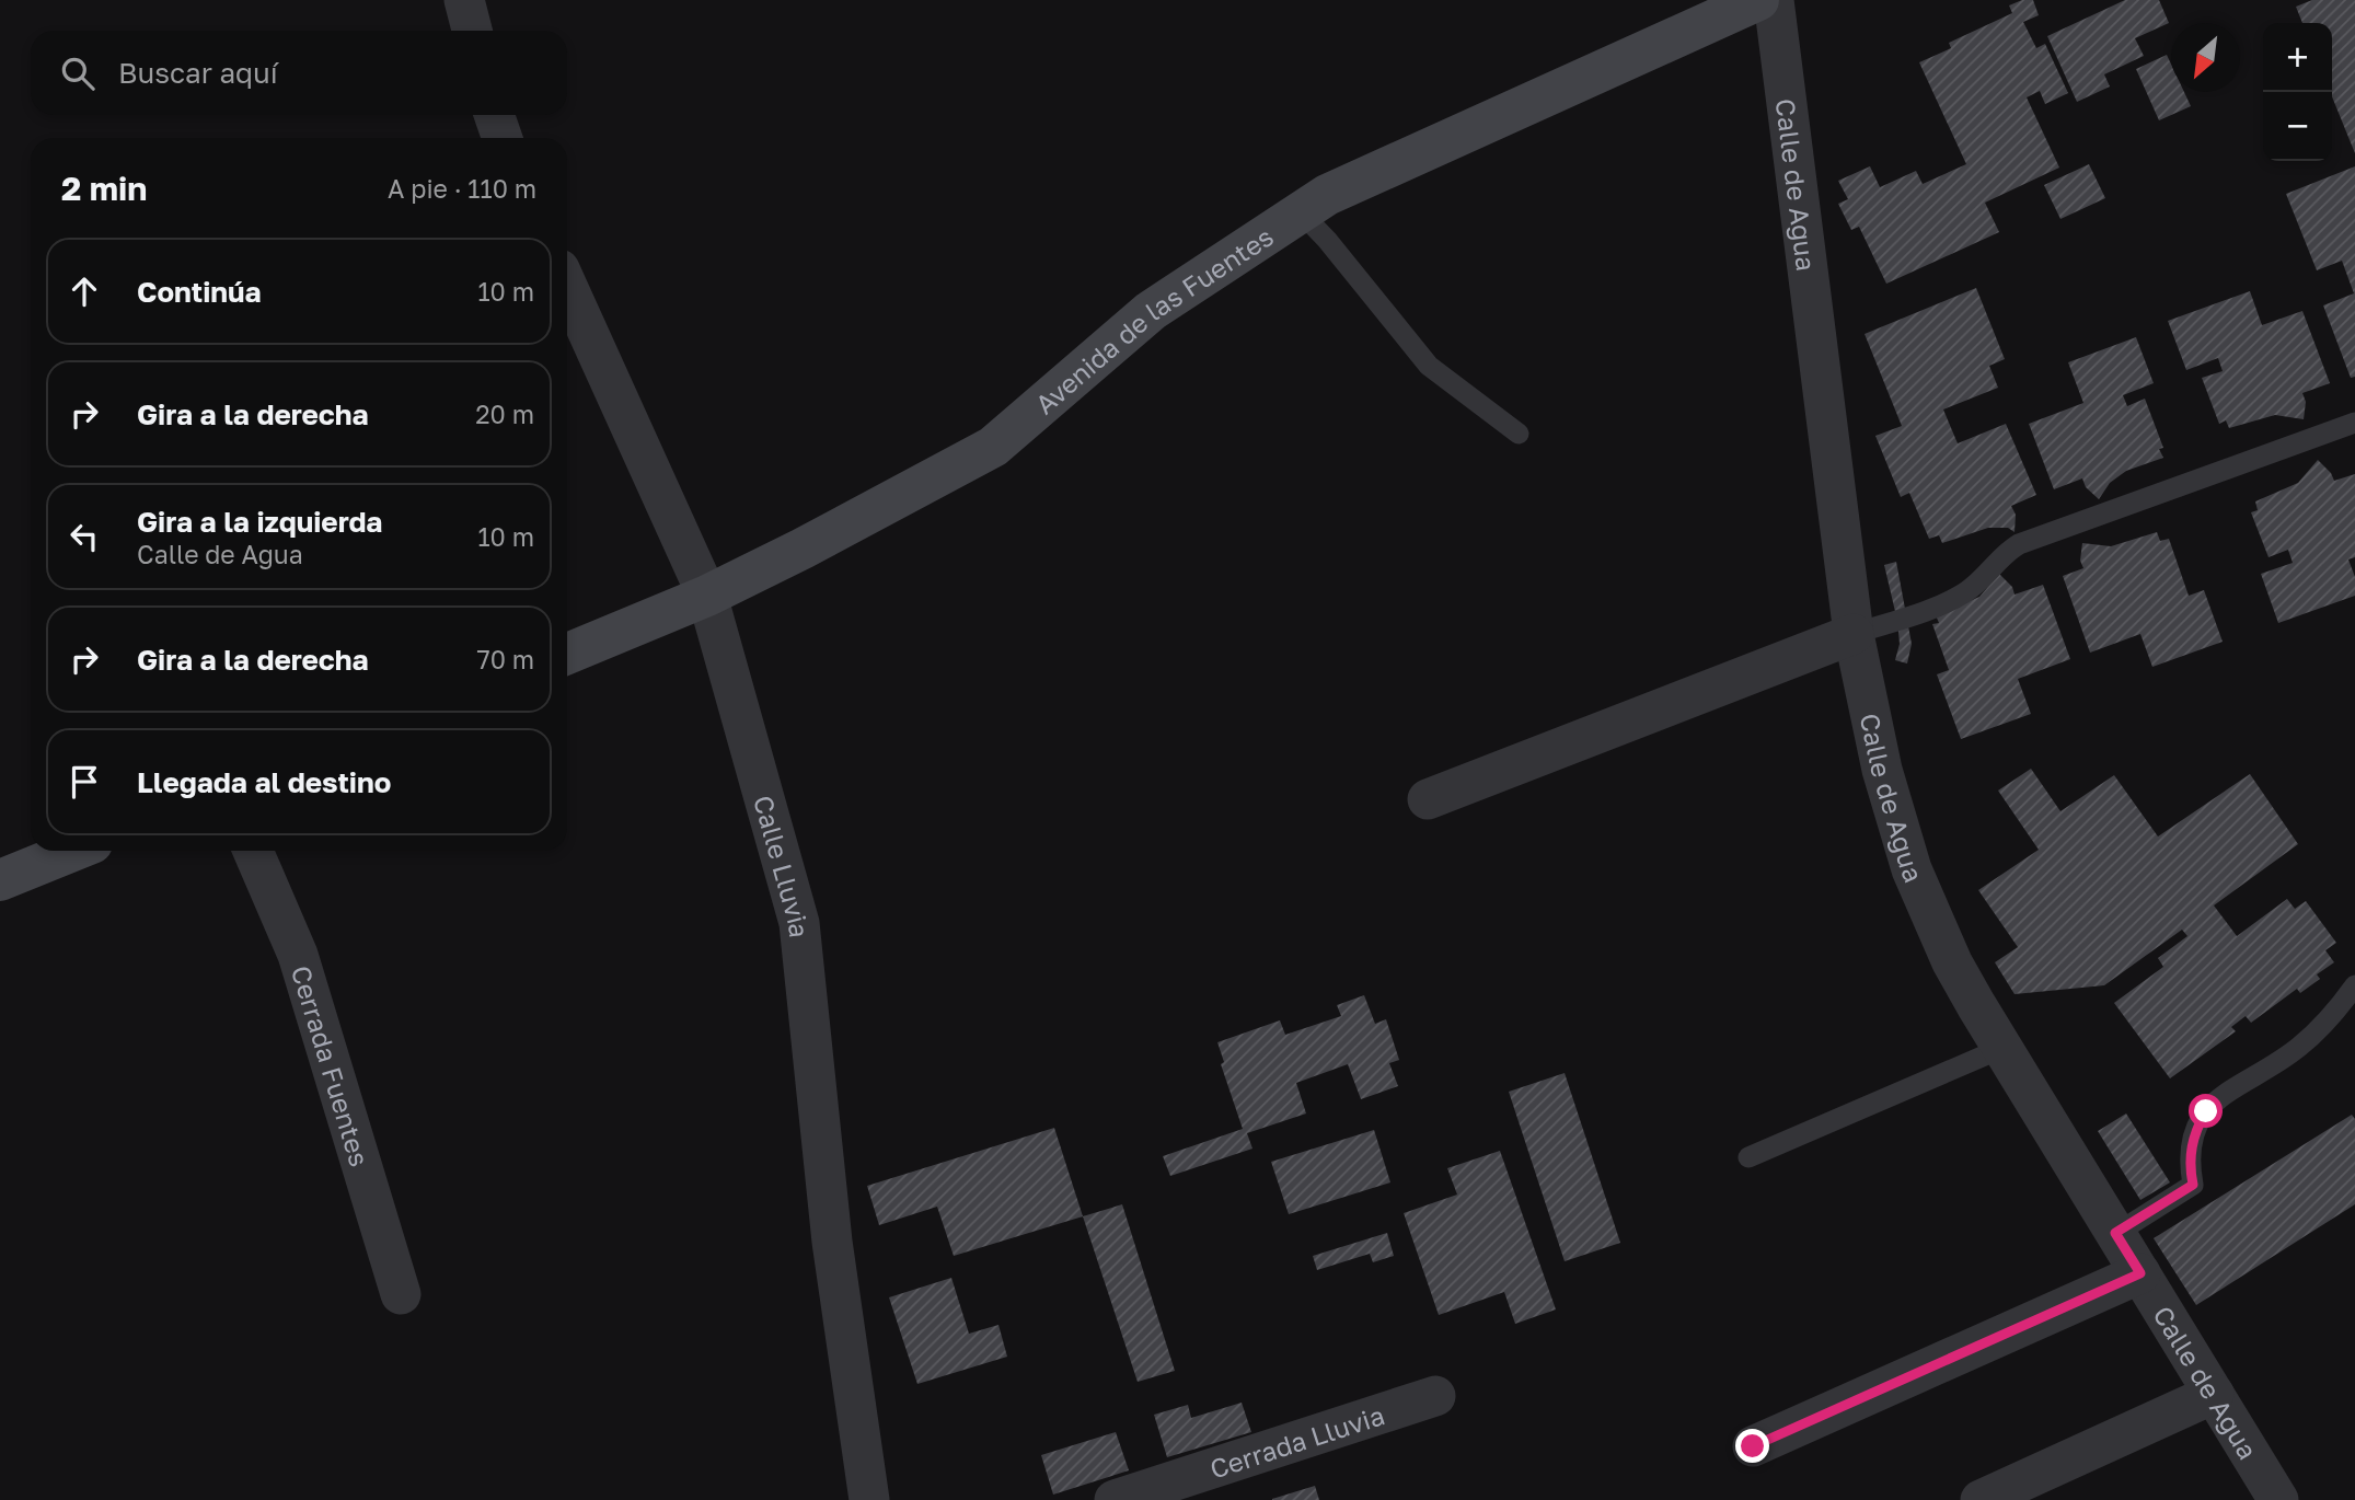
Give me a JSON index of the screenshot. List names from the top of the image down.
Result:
{
  "streets": {
    "street": [
      "Calle de Agua",
      "Avenida de las Fuentes",
      "Calle Lluvia",
      "Cerrada Fuentes",
      "Cerrada Lluvia"
    ]
  },
  "crossings": [
    ["Avenida de las Fuentes", "Calle Lluvia"]
  ],
  "north": "bottom left",
  "page": {
    "map_buttons": ["+", "−"],
    "search": "Buscar aquí",
    "heading": ["2 min", "A pie · 110 m"],
    "list": [
      ["Continúa", "10 m"],
      ["Gira a la derecha", "20 m"],
      ["Gira a la izquierda", "Calle de Agua", "10 m"],
      ["Gira a la derecha", "70 m"],
      "Llegada al destino"
    ]
  }
}
